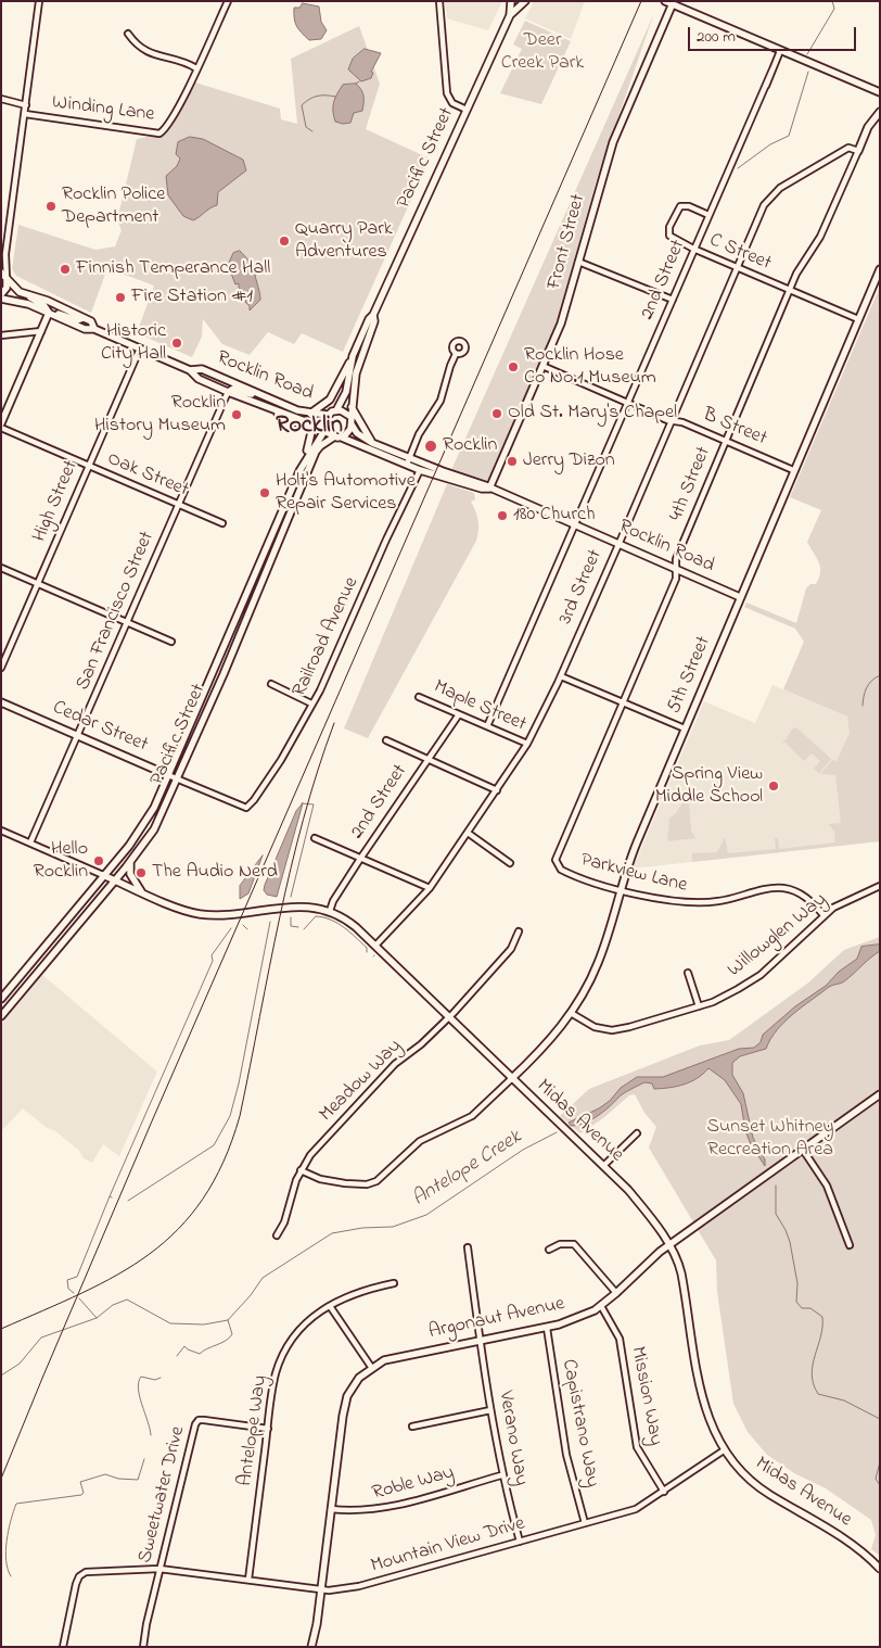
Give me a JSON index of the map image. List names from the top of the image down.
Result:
{
  "streets": {
    "street": [
      "Winding Lane",
      "Pacific Street",
      "Front Street",
      "C Street",
      "2nd Street",
      "Rocklin Road",
      "B Street",
      "Oak Street",
      "4th Street",
      "High Street",
      "3rd Street",
      "San Francisco Street",
      "Railroad Avenue",
      "5th Street",
      "Maple Street",
      "Cedar Street",
      "Parkview Lane",
      "Willowglen Way",
      "Meadow Way",
      "Midas Avenue",
      "Argonaut Avenue",
      "Mission Way",
      "Capistrano Way",
      "Antelope Way",
      "Verano Way",
      "Roble Way",
      "Sweetwater Drive",
      "Mountain View Drive"
    ]
  },
  "crossings": [
    ["Pacific Street", "Rocklin Road"],
    ["Pacific Street", "Cedar Street"],
    ["Pacific Street", "Midas Avenue"],
    ["Front Street", "Rocklin Road"],
    ["Front Street", "B Street"],
    ["C Street", "2nd Street"],
    ["C Street", "4th Street"],
    ["C Street", "3rd Street"],
    ["C Street", "5th Street"],
    ["2nd Street", "Rocklin Road"],
    ["2nd Street", "B Street"],
    ["2nd Street", "Maple Street"],
    ["2nd Street", "Midas Avenue"],
    ["Rocklin Road", "4th Street"],
    ["Rocklin Road", "High Street"],
    ["Rocklin Road", "3rd Street"],
    ["Rocklin Road", "San Francisco Street"],
    ["Rocklin Road", "Railroad Avenue"],
    ["Rocklin Road", "5th Street"],
    ["B Street", "4th Street"],
    ["B Street", "3rd Street"],
    ["B Street", "5th Street"],
    ["Oak Street", "High Street"],
    ["Oak Street", "San Francisco Street"],
    ["4th Street", "3rd Street"],
    ["4th Street", "Parkview Lane"],
    ["3rd Street", "Maple Street"],
    ["3rd Street", "Midas Avenue"],
    ["San Francisco Street", "Cedar Street"],
    ["Railroad Avenue", "Cedar Street"],
    ["5th Street", "Parkview Lane"],
    ["5th Street", "Willowglen Way"],
    ["5th Street", "Midas Avenue"],
    ["Parkview Lane", "Willowglen Way"],
    ["Meadow Way", "Midas Avenue"],
    ["Midas Avenue", "Argonaut Avenue"],
    ["Midas Avenue", "Mountain View Drive"],
    ["Argonaut Avenue", "Mission Way"],
    ["Argonaut Avenue", "Capistrano Way"],
    ["Argonaut Avenue", "Verano Way"],
    ["Argonaut Avenue", "Roble Way"],
    ["Argonaut Avenue", "Mountain View Drive"],
    ["Mission Way", "Mountain View Drive"],
    ["Capistrano Way", "Mountain View Drive"],
    ["Antelope Way", "Sweetwater Drive"],
    ["Antelope Way", "Mountain View Drive"],
    ["Verano Way", "Roble Way"],
    ["Verano Way", "Mountain View Drive"],
    ["Sweetwater Drive", "Mountain View Drive"]
  ],
  "districts": ["Rocklin"],
  "water": ["Antelope Creek"],
  "parks": ["Deer Creek Park", "Sunset Whitney Recreation Area"],
  "places": [
    "Rocklin Police Department",
    "Quarry Park Adventures",
    "Finnish Temperance Hall",
    "Fire Station #1",
    "Historic City Hall",
    "Rocklin Hose Co No.1 Museum",
    "Old St. Mary's Chapel",
    "Rocklin History Museum",
    "Rocklin",
    "Jerry Dizon",
    "Holt's Automotive Repair Services",
    "180 Church",
    "Spring View Middle School",
    "Hello Rocklin",
    "The Audio Nerd"
  ],
  "scale_bar": "200 m"
}
